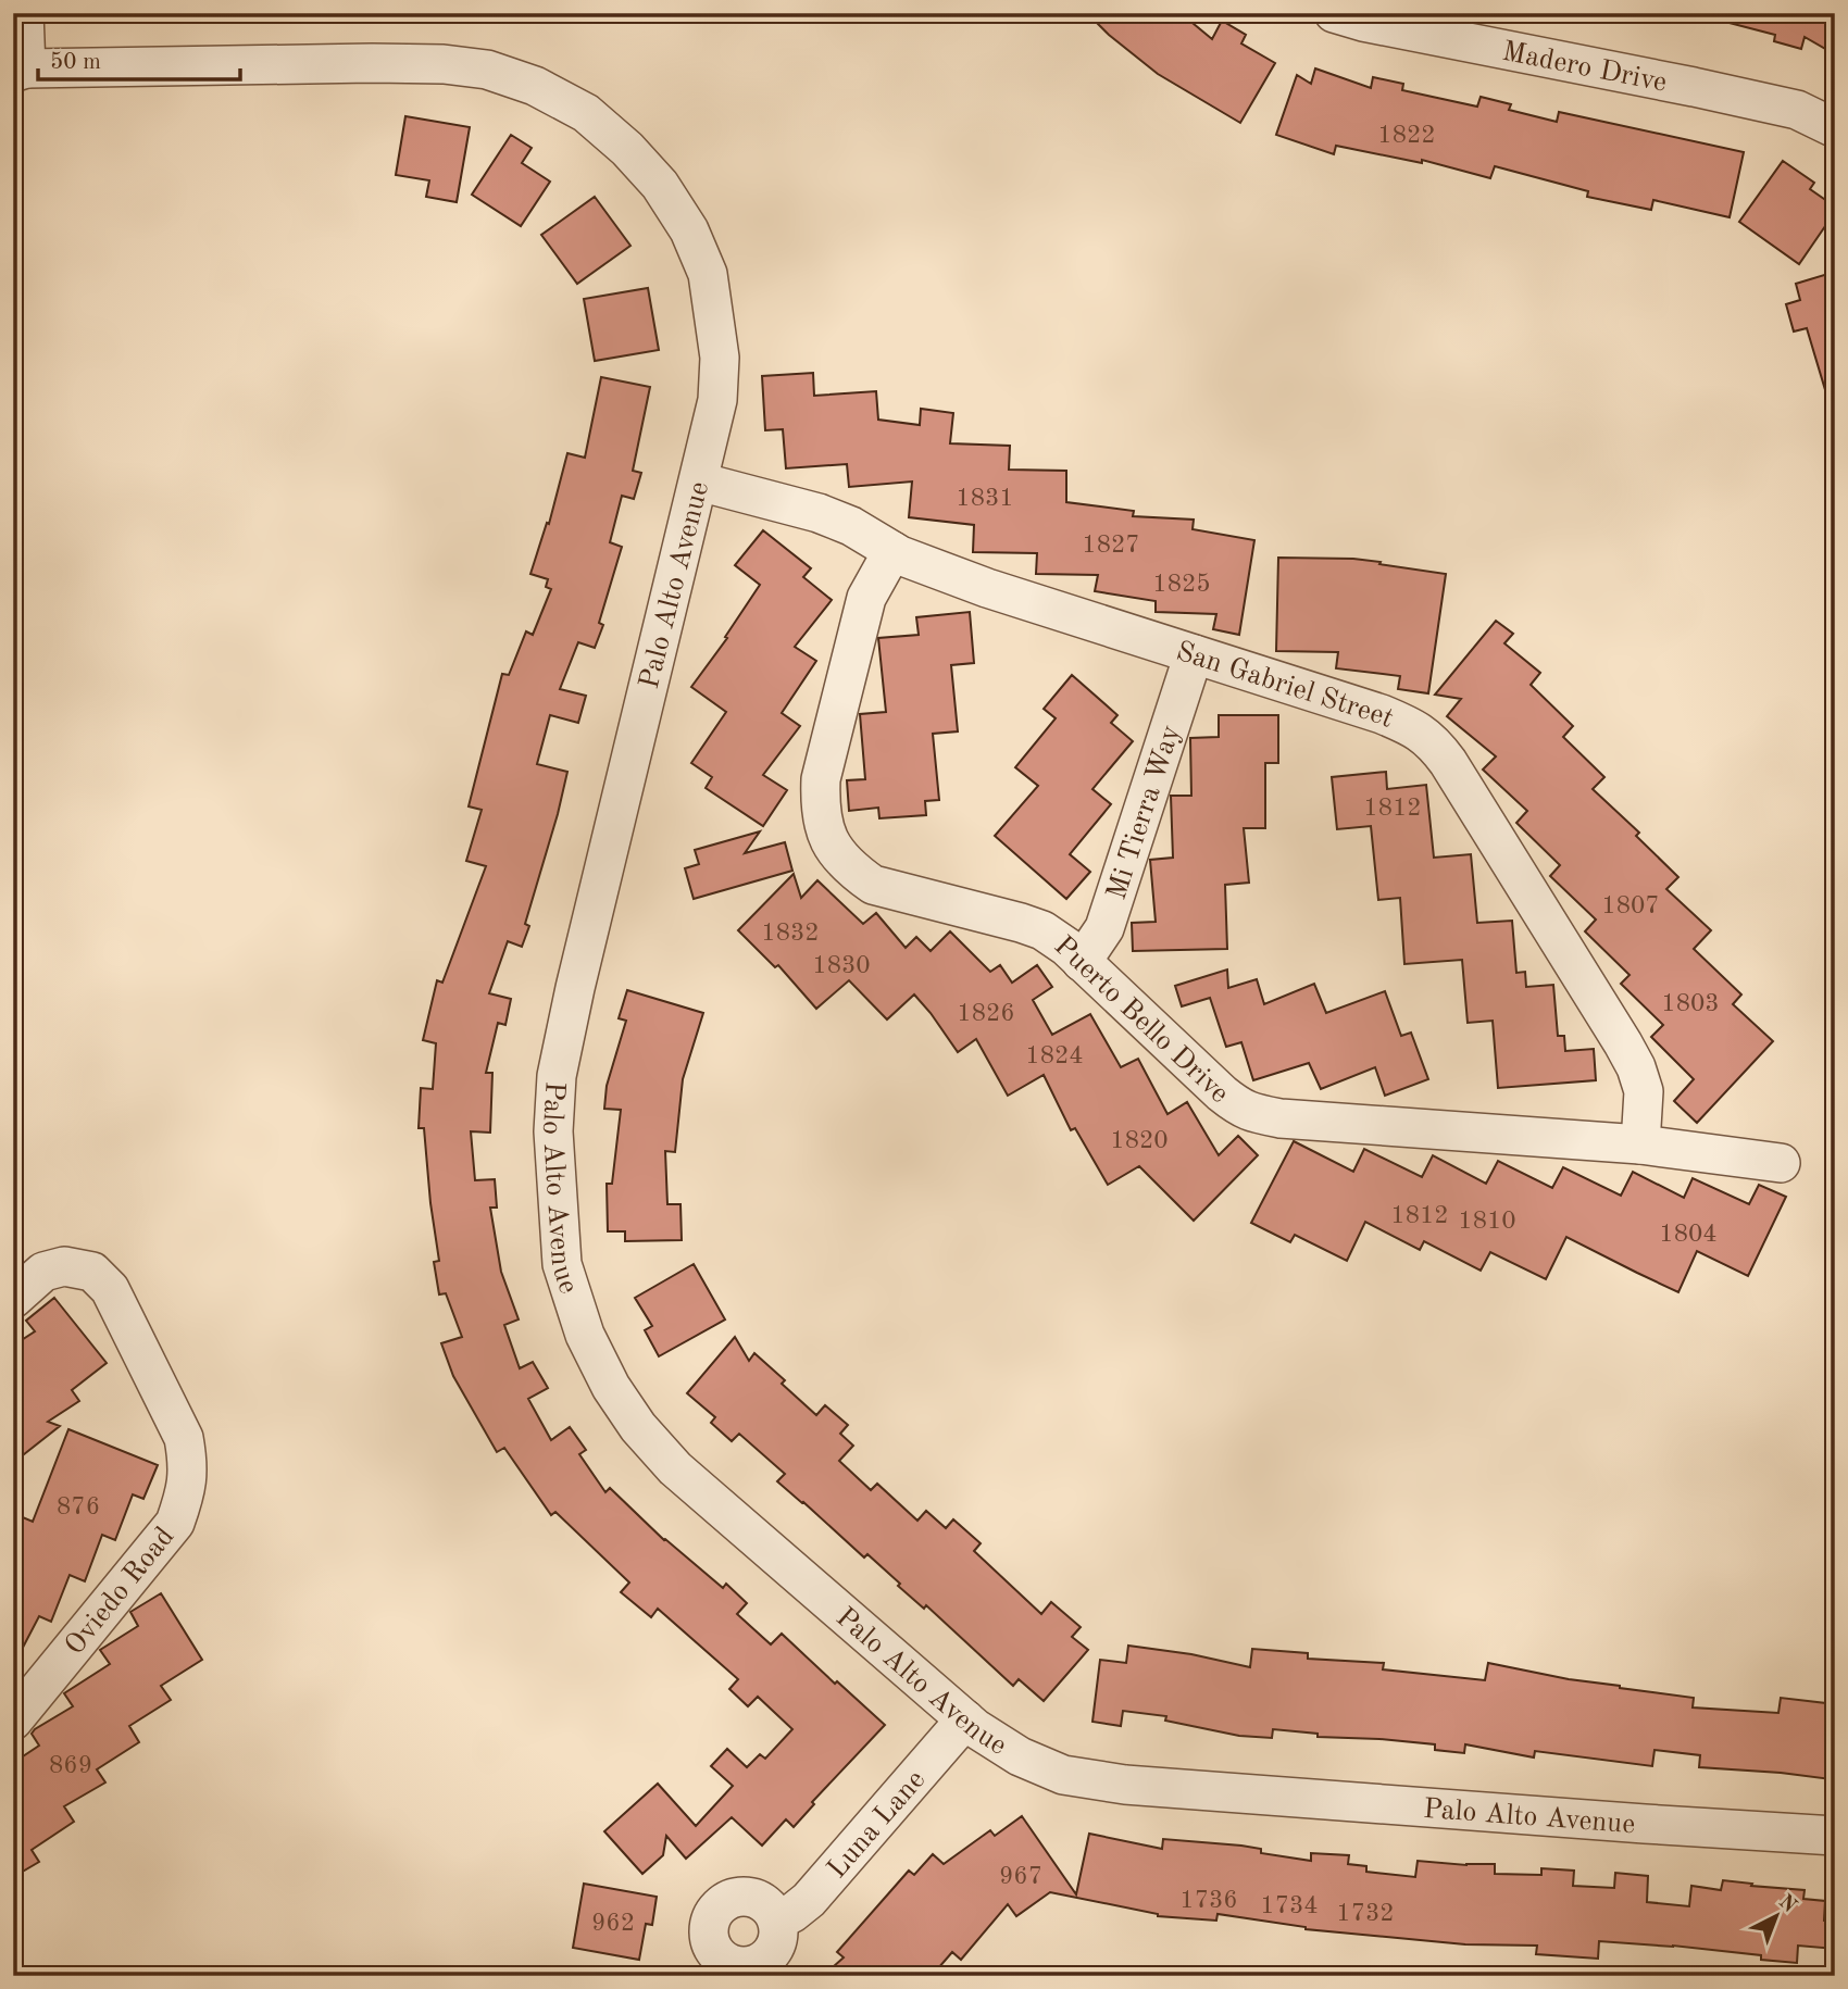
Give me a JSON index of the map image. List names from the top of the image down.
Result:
{
  "streets": {
    "street": [
      "Madero Drive",
      "Palo Alto Avenue",
      "San Gabriel Street",
      "Mi Tierra Way",
      "Puerto Bello Drive",
      "Oviedo Road",
      "Luna Lane"
    ]
  },
  "crossings": [
    ["Palo Alto Avenue", "San Gabriel Street"],
    ["Palo Alto Avenue", "Luna Lane"],
    ["San Gabriel Street", "Mi Tierra Way"],
    ["San Gabriel Street", "Puerto Bello Drive"],
    ["Mi Tierra Way", "Puerto Bello Drive"]
  ],
  "house_numbers": [
    "1822",
    "1831",
    "1827",
    "1825",
    "1812",
    "1807",
    "1832",
    "1830",
    "1803",
    "1826",
    "1824",
    "1820",
    "1812",
    "1810",
    "1804",
    "876",
    "869",
    "967",
    "1736",
    "1734",
    "1732",
    "962"
  ],
  "scale_bar": "50 m",
  "north": "top right"
}
